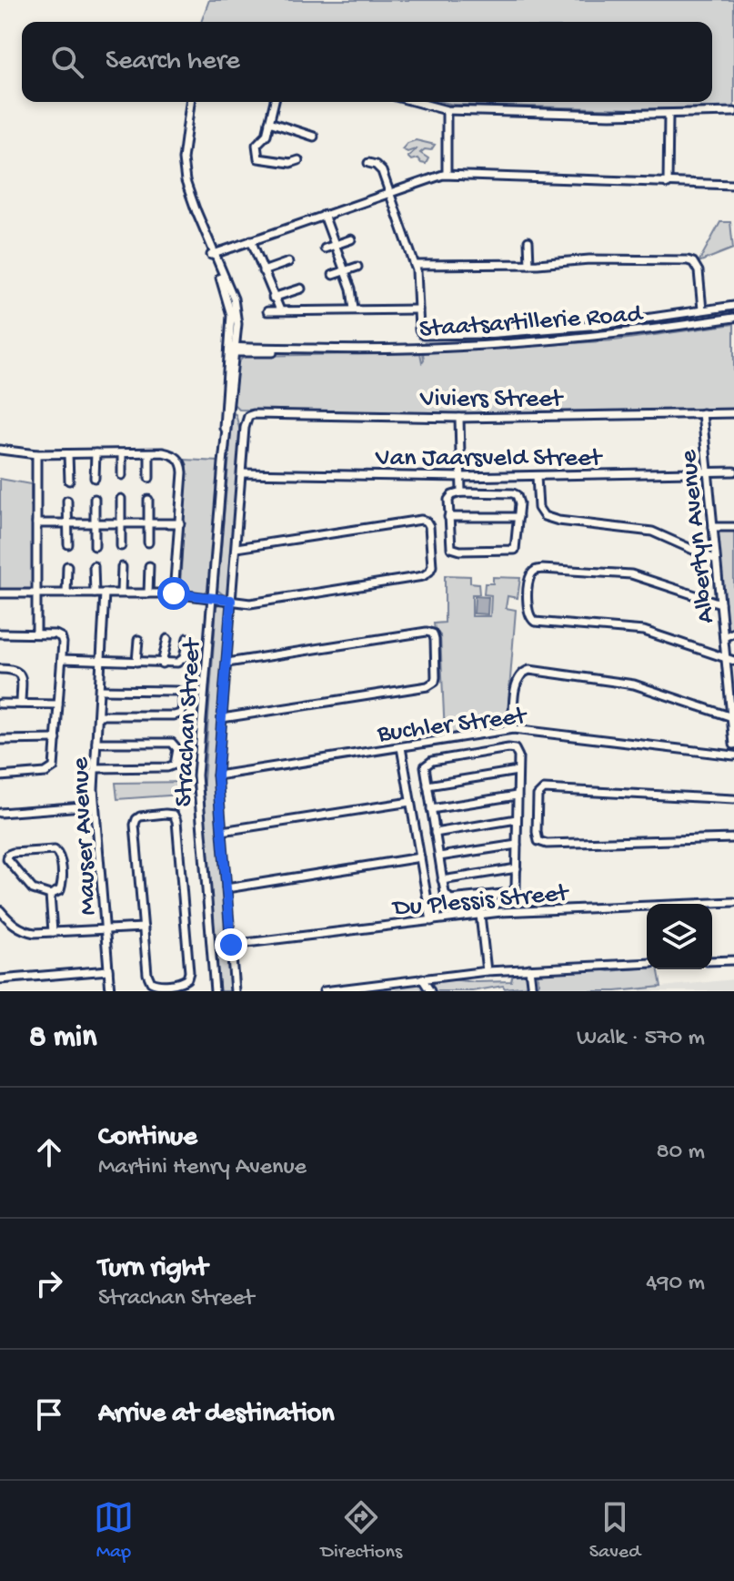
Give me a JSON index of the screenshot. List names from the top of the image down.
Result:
{
  "streets": {
    "street": [
      "Staatsartillerie Road",
      "Viviers Street",
      "Van Jaarsveld Street",
      "Albertyn Avenue",
      "Buchler Street",
      "Strachan Street",
      "Mauser Avenue",
      "Du Plessis Street"
    ]
  },
  "crossings": [
    ["Staatsartillerie Road", "Strachan Street"],
    ["Viviers Street", "Albertyn Avenue"],
    ["Viviers Street", "Strachan Street"],
    ["Van Jaarsveld Street", "Albertyn Avenue"],
    ["Van Jaarsveld Street", "Strachan Street"],
    ["Buchler Street", "Strachan Street"],
    ["Strachan Street", "Du Plessis Street"]
  ],
  "page": {
    "search": "Search here",
    "heading": ["8 min", "Walk · 570 m"],
    "list": [
      ["Continue", "Martini Henry Avenue", "80 m"],
      ["Turn right", "Strachan Street", "490 m"],
      "Arrive at destination"
    ],
    "nav": ["Map", "Directions", "Saved"]
  }
}
